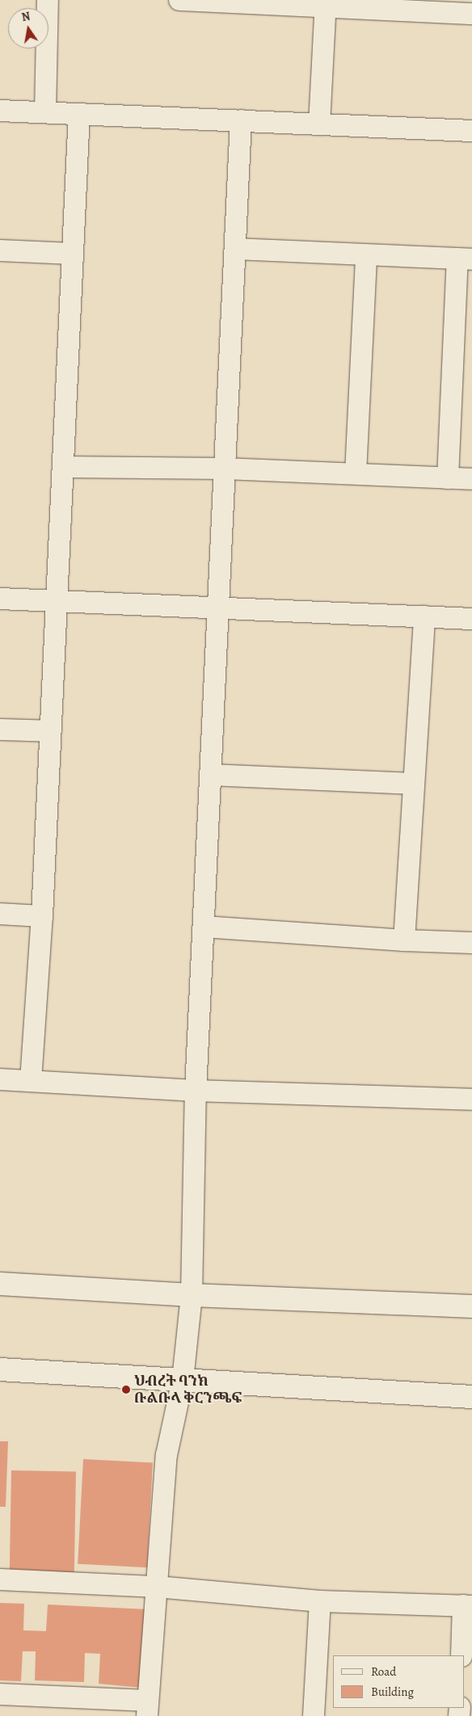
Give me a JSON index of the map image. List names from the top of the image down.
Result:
{
  "places": ["ህብረት ባንክ ቡልቡላ ቅርንጫፍ"],
  "legend": ["Road", "Building"],
  "north": "top"
}
